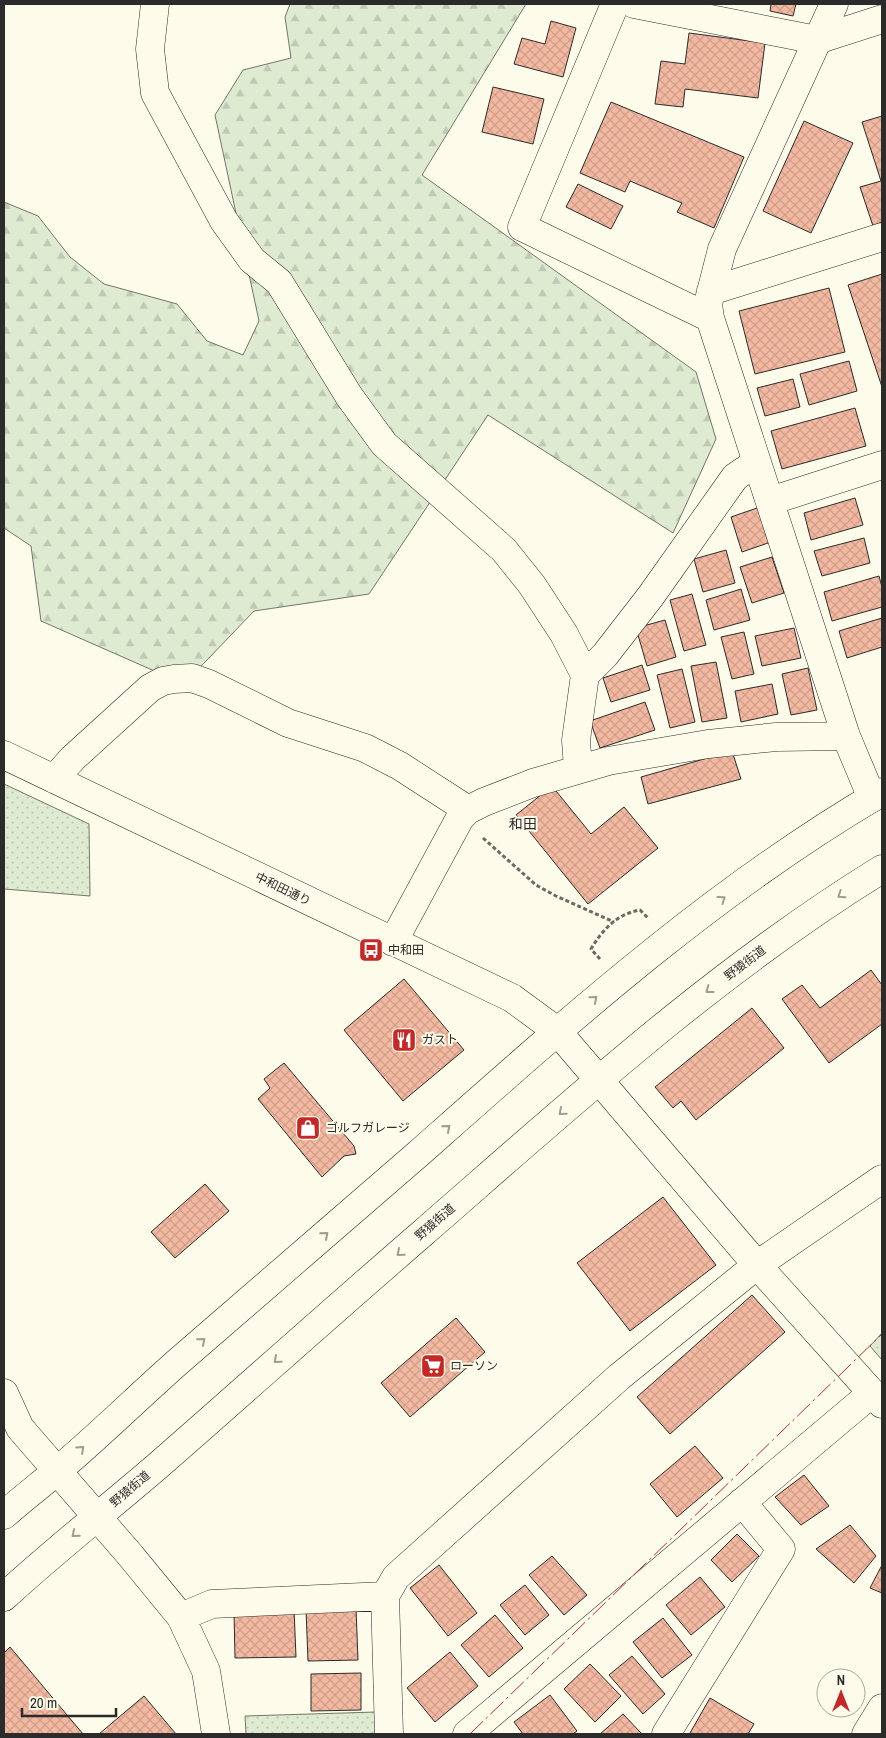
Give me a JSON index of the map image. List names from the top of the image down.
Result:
{
  "streets": {
    "street": ["中和田通り", "野猿街道"]
  },
  "crossings": [
    ["中和田通り", "野猿街道"]
  ],
  "districts": ["和田"],
  "places": {
    "bus stop": ["中和田"],
    "restaurant": ["ガスト"],
    "shop": ["ゴルフガレージ"],
    "supermarket": ["ローソン"]
  },
  "scale_bar": "20 m",
  "north": "top"
}
